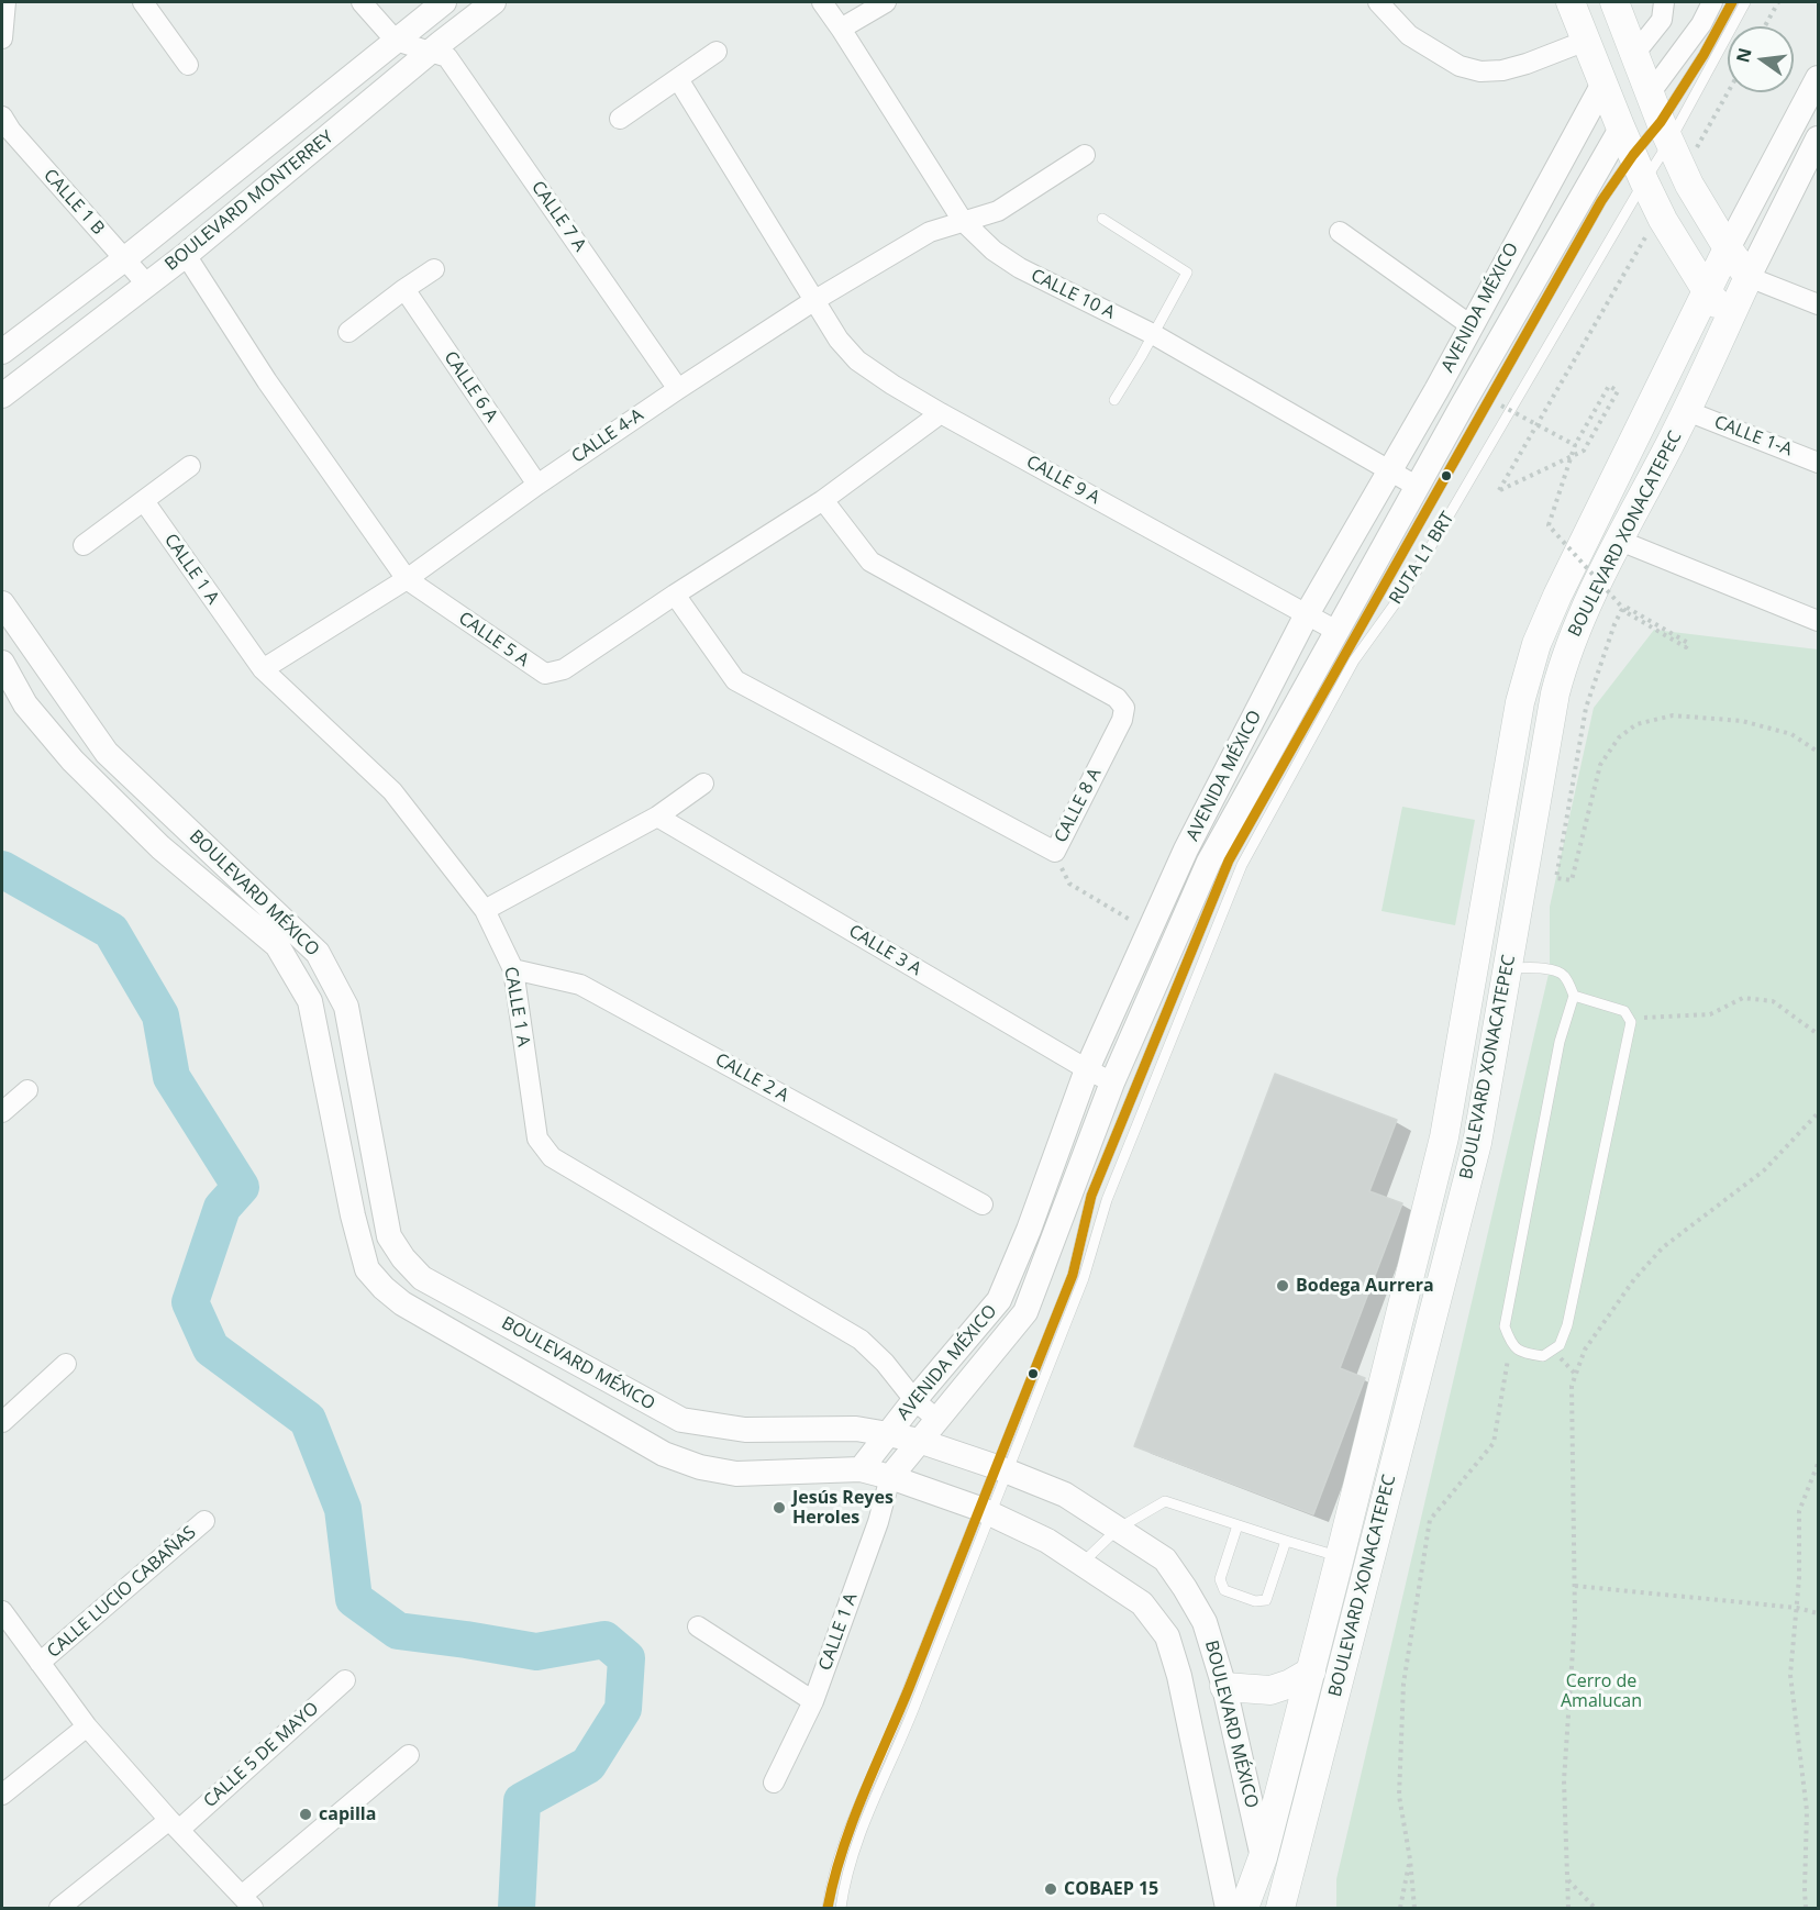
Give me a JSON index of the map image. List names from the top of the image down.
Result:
{
  "streets": {
    "main road": ["BOULEVARD XONACATEPEC", "BOULEVARD MÉXICO"],
    "street": [
      "BOULEVARD MONTERREY",
      "CALLE 1 B",
      "CALLE 7 A",
      "CALLE 10 A",
      "AVENIDA MÉXICO",
      "CALLE 6 A",
      "CALLE 4-A",
      "CALLE 1-A",
      "CALLE 9 A",
      "CALLE 1 A",
      "CALLE 5 A",
      "CALLE 8 A",
      "CALLE 3 A",
      "CALLE 2 A",
      "CALLE LUCIO CABAÑAS",
      "CALLE 5 DE MAYO"
    ],
    "lane": ["RUTA L1 BRT"]
  },
  "crossings": [
    ["BOULEVARD MONTERREY", "CALLE 1 B"],
    ["BOULEVARD MONTERREY", "CALLE 7 A"],
    ["BOULEVARD MONTERREY", "CALLE 5 A"],
    ["CALLE 7 A", "CALLE 4-A"],
    ["CALLE 10 A", "AVENIDA MÉXICO"],
    ["CALLE 10 A", "CALLE 4-A"],
    ["AVENIDA MÉXICO", "CALLE 9 A"],
    ["AVENIDA MÉXICO", "CALLE 1 A"],
    ["AVENIDA MÉXICO", "BOULEVARD MÉXICO"],
    ["AVENIDA MÉXICO", "CALLE 3 A"],
    ["CALLE 6 A", "CALLE 4-A"],
    ["CALLE 4-A", "CALLE 9 A"],
    ["CALLE 4-A", "CALLE 1 A"],
    ["CALLE 4-A", "CALLE 5 A"],
    ["CALLE 1-A", "BOULEVARD XONACATEPEC"],
    ["CALLE 9 A", "CALLE 5 A"],
    ["BOULEVARD XONACATEPEC", "BOULEVARD MÉXICO"],
    ["RUTA L1 BRT", "BOULEVARD MÉXICO"],
    ["CALLE 1 A", "BOULEVARD MÉXICO"],
    ["CALLE 1 A", "CALLE 2 A"],
    ["CALLE 5 A", "CALLE 8 A"]
  ],
  "parks": ["Cerro de Amalucan"],
  "places": [
    "Bodega Aurrera",
    "Jesús Reyes Heroles",
    "capilla",
    "COBAEP 15"
  ],
  "north": "left"
}
